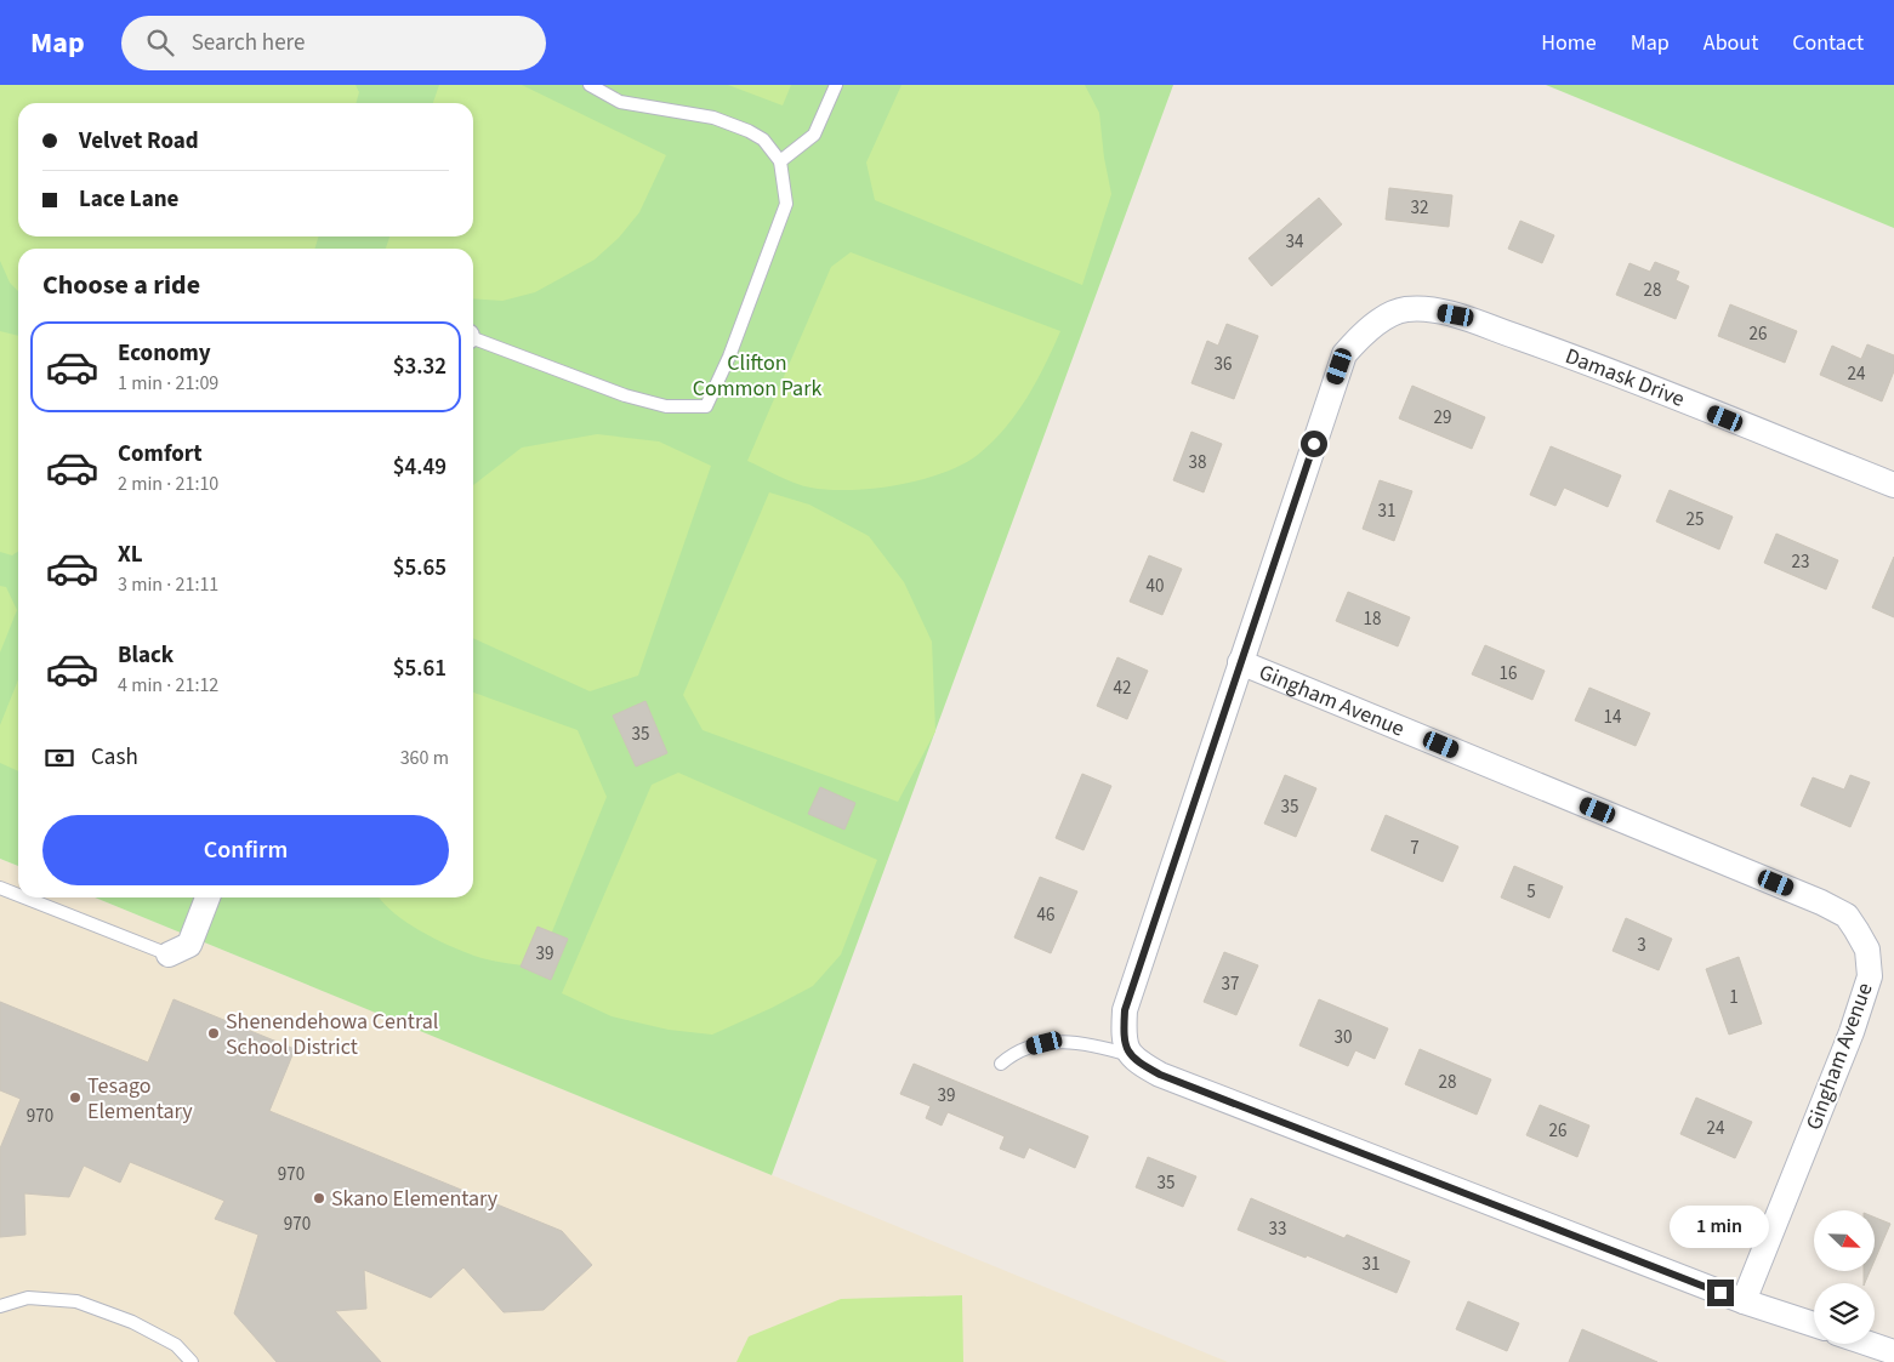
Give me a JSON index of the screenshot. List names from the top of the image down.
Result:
{
  "streets": {
    "street": ["Damask Drive", "Gingham Avenue"]
  },
  "crossings": [
    ["Damask Drive", "Gingham Avenue"]
  ],
  "parks": ["Clifton Common Park"],
  "places": ["Shenendehowa Central School District", "Tesago Elementary", "Skano Elementary"],
  "house_numbers": [
    "32",
    "34",
    "28",
    "26",
    "36",
    "24",
    "29",
    "38",
    "31",
    "25",
    "23",
    "40",
    "18",
    "16",
    "42",
    "14",
    "35",
    "35",
    "7",
    "5",
    "46",
    "3",
    "39",
    "37",
    "1",
    "30",
    "28",
    "39",
    "970",
    "24",
    "26",
    "970",
    "35",
    "970",
    "33",
    "31"
  ],
  "north": "bottom right",
  "page": {
    "header": "Map",
    "search": "Search here",
    "nav": [
      "Home",
      "Map",
      "About",
      "Contact"
    ],
    "banner": ["Velvet Road", "Lace Lane"],
    "heading": "Choose a ride",
    "list": [
      {
        "name": "Economy",
        "note": "1 min · 21:09",
        "value": "$3.32"
      },
      {
        "name": "Comfort",
        "note": "2 min · 21:10",
        "value": "$4.49"
      },
      {
        "name": "XL",
        "note": "3 min · 21:11",
        "value": "$5.65"
      },
      {
        "name": "Black",
        "note": "4 min · 21:12",
        "value": "$5.61"
      }
    ],
    "pay": ["Cash", "360 m"],
    "buttons": "Confirm",
    "bubble": "1 min"
  }
}
